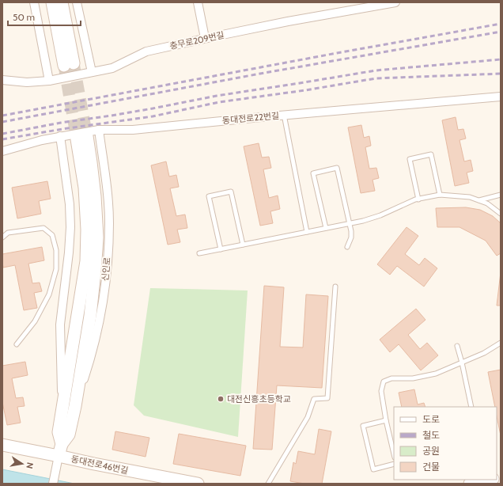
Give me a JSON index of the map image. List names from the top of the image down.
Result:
{
  "streets": {
    "street": [
      "충무로209번길",
      "동대전로22번길",
      "신인로",
      "동대전로46번길"
    ]
  },
  "crossings": [
    ["동대전로22번길", "신인로"],
    ["신인로", "동대전로46번길"]
  ],
  "places": ["대전신흥초등학교"],
  "legend": [
    "도로",
    "철도",
    "공원",
    "건물"
  ],
  "scale_bar": "50 m",
  "north": "right"
}
